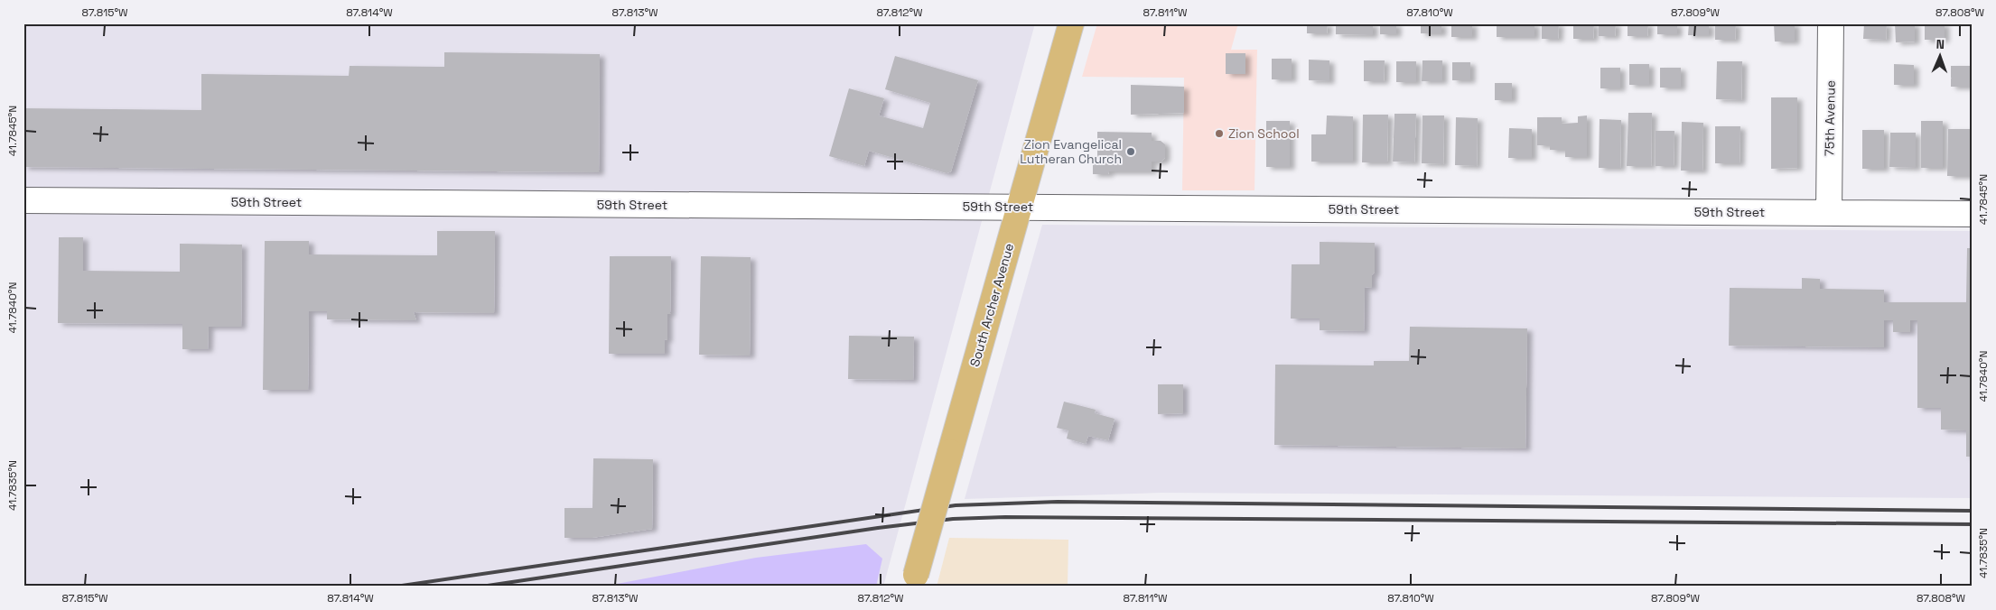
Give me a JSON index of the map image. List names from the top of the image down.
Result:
{
  "streets": {
    "main road": ["South Archer Avenue"],
    "street": ["75th Avenue", "59th Street"]
  },
  "crossings": [
    ["75th Avenue", "59th Street"],
    ["59th Street", "South Archer Avenue"]
  ],
  "places": ["Zion School", "Zion Evangelical Lutheran Church"],
  "north": "top",
  "coordinates": [
    "87.815°W",
    "87.814°W",
    "87.813°W",
    "87.812°W",
    "87.811°W",
    "87.810°W",
    "87.809°W",
    "87.808°W",
    "41.7845°N",
    "41.7840°N",
    "41.7835°N"
  ]
}
